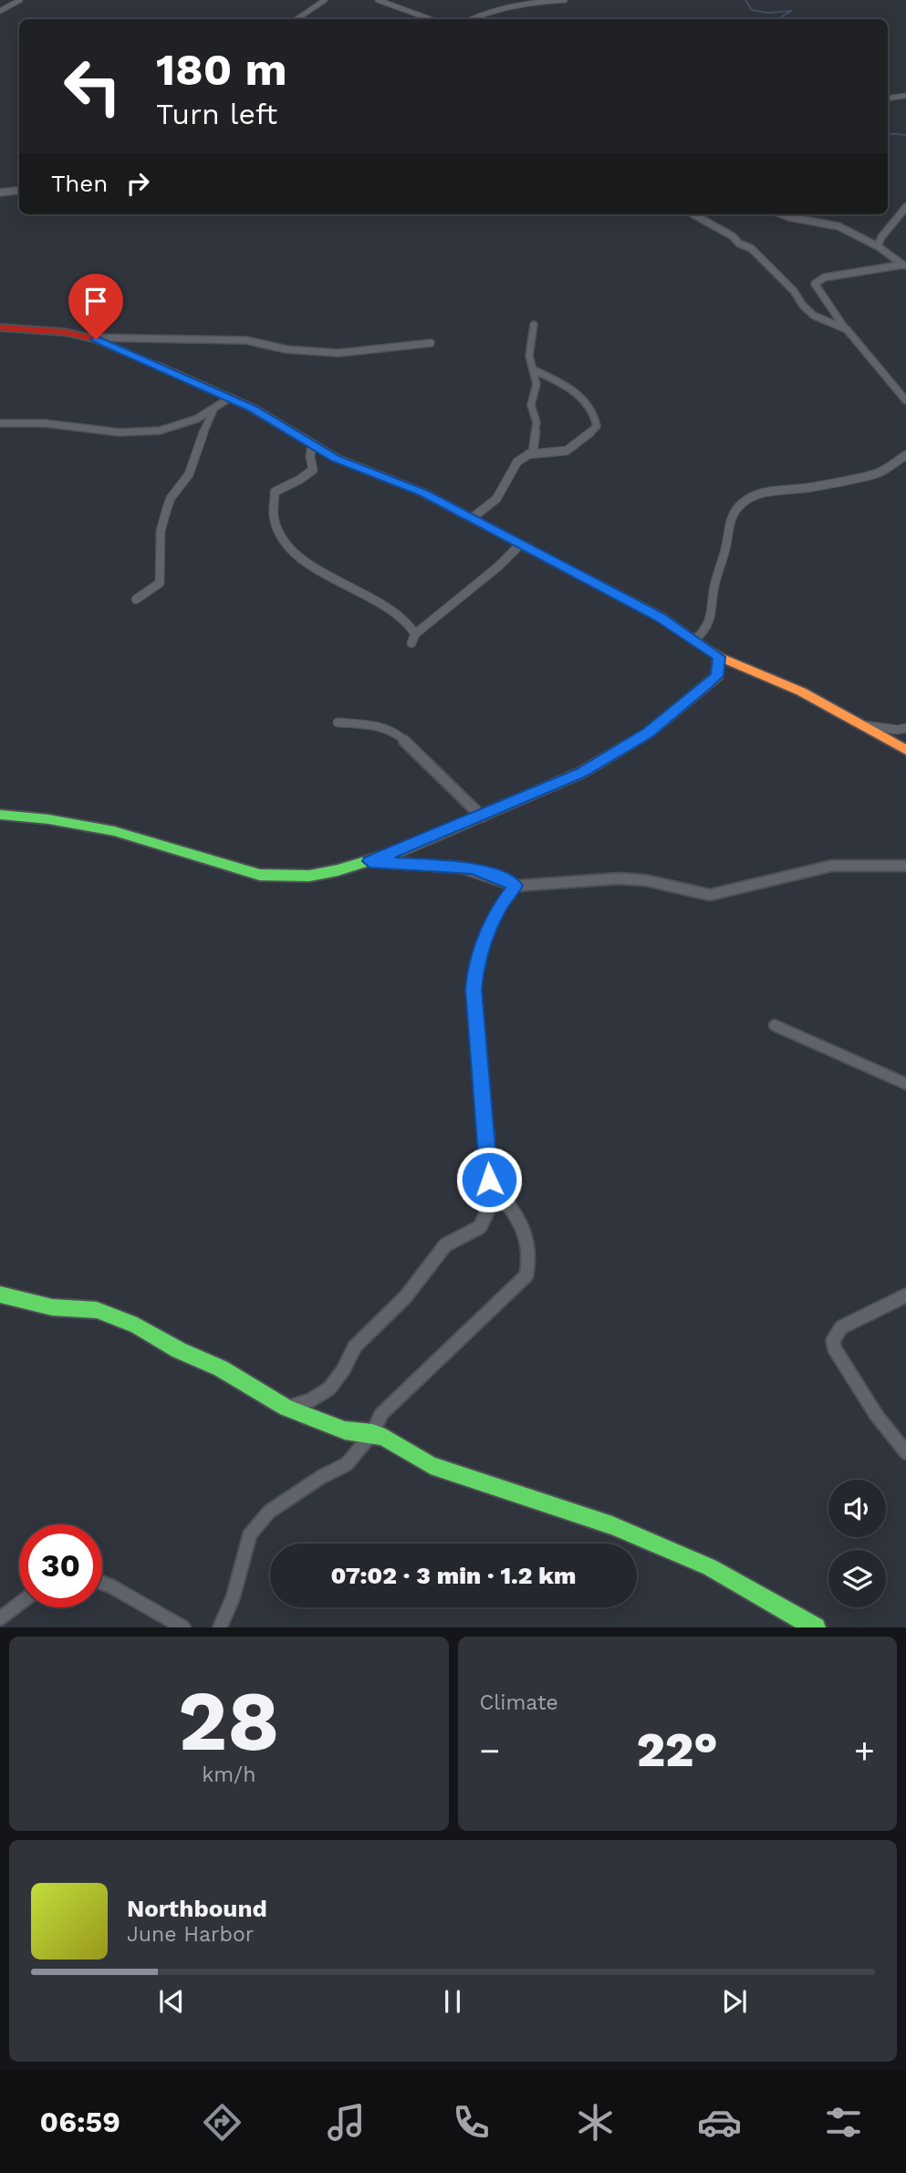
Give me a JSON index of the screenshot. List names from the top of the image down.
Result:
{
  "page": {
    "turn": ["180 m", "Turn left"],
    "then": "Then",
    "limit": "30",
    "trip": "07:02 · 3 min · 1.2 km",
    "tile": [
      ["28", "km/h"],
      "Climate"
    ],
    "heat": ["−", "22°", "+"],
    "song": ["Northbound", "June Harbor"],
    "tabs": "06:59"
  }
}
